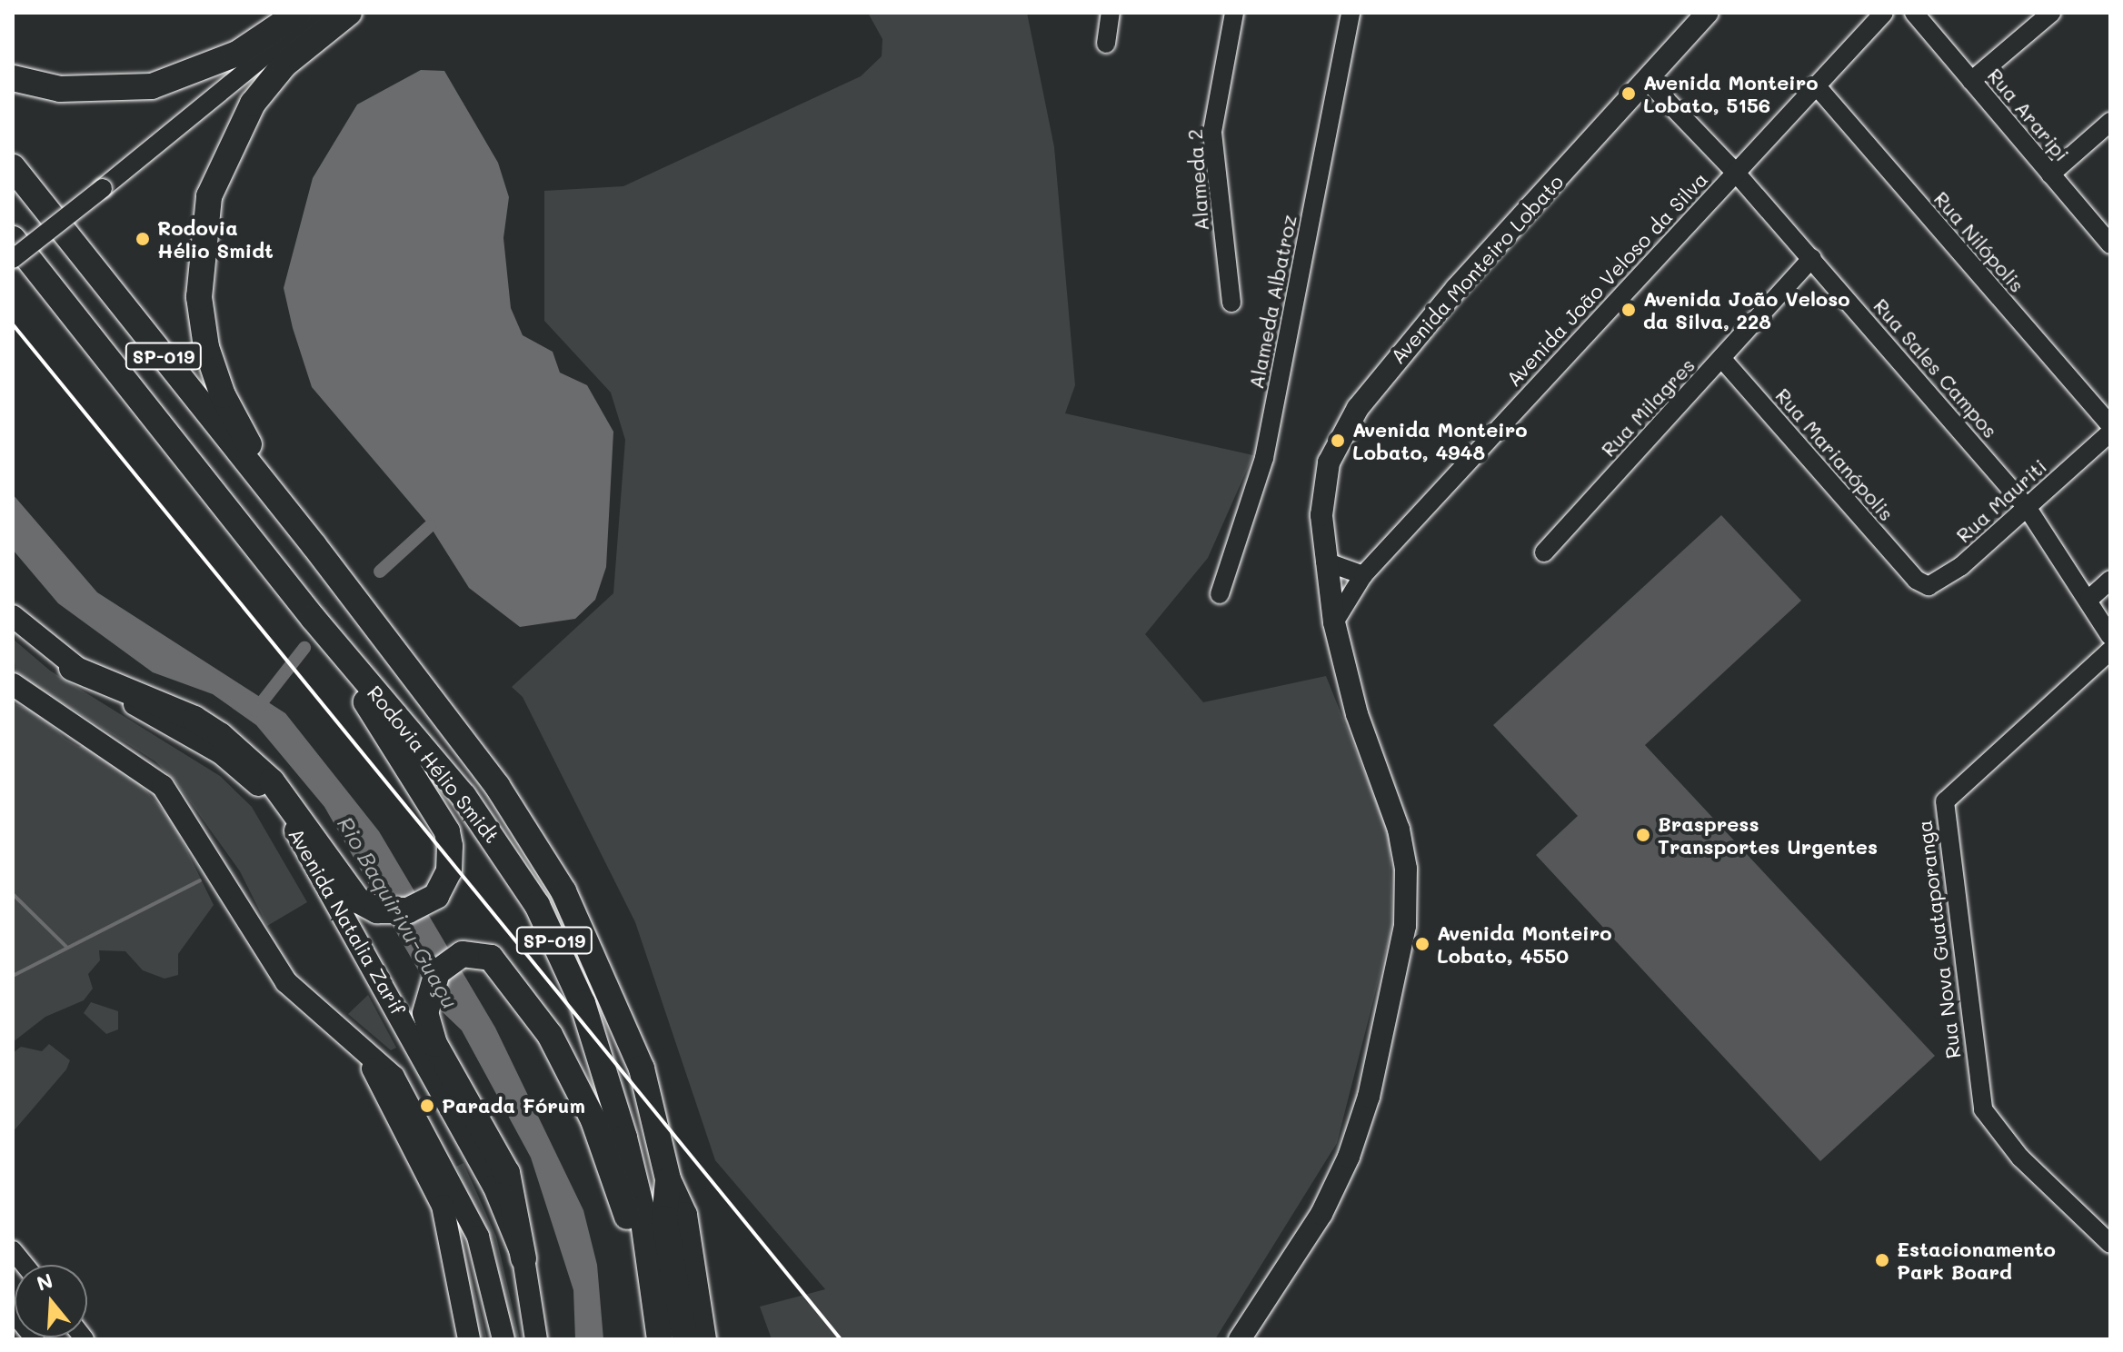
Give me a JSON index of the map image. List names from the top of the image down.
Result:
{
  "streets": {
    "highway": ["SP-019", "Rodovia Hélio Smidt"],
    "main road": ["Avenida Monteiro Lobato", "Avenida Natalia Zarif"],
    "street": [
      "Rua Araripi",
      "Alameda 2",
      "Rua Nilópolis",
      "Avenida João Veloso da Silva",
      "Alameda Albatroz",
      "Rua Sales Campos",
      "Rua Milagres",
      "Rua Marianópolis",
      "Rua Mauriti",
      "Rua Nova Guataporanga"
    ]
  },
  "crossings": [
    ["Rua Nilópolis", "Avenida João Veloso da Silva"],
    ["Avenida Monteiro Lobato", "Rua Sales Campos"],
    ["Avenida João Veloso da Silva", "Rua Sales Campos"],
    ["Rua Sales Campos", "Rua Milagres"],
    ["Rua Sales Campos", "Rua Mauriti"],
    ["Rua Milagres", "Rua Marianópolis"],
    ["Rua Marianópolis", "Rua Mauriti"]
  ],
  "water": ["Rio Baquirivu-Guaçu"],
  "places": [
    "Avenida Monteiro Lobato, 5156",
    "Rodovia Hélio Smidt",
    "Avenida João Veloso da Silva, 228",
    "Avenida Monteiro Lobato, 4948",
    "Braspress Transportes Urgentes",
    "Avenida Monteiro Lobato, 4550",
    "Parada Fórum",
    "Estacionamento Park Board"
  ],
  "north": "top"
}
